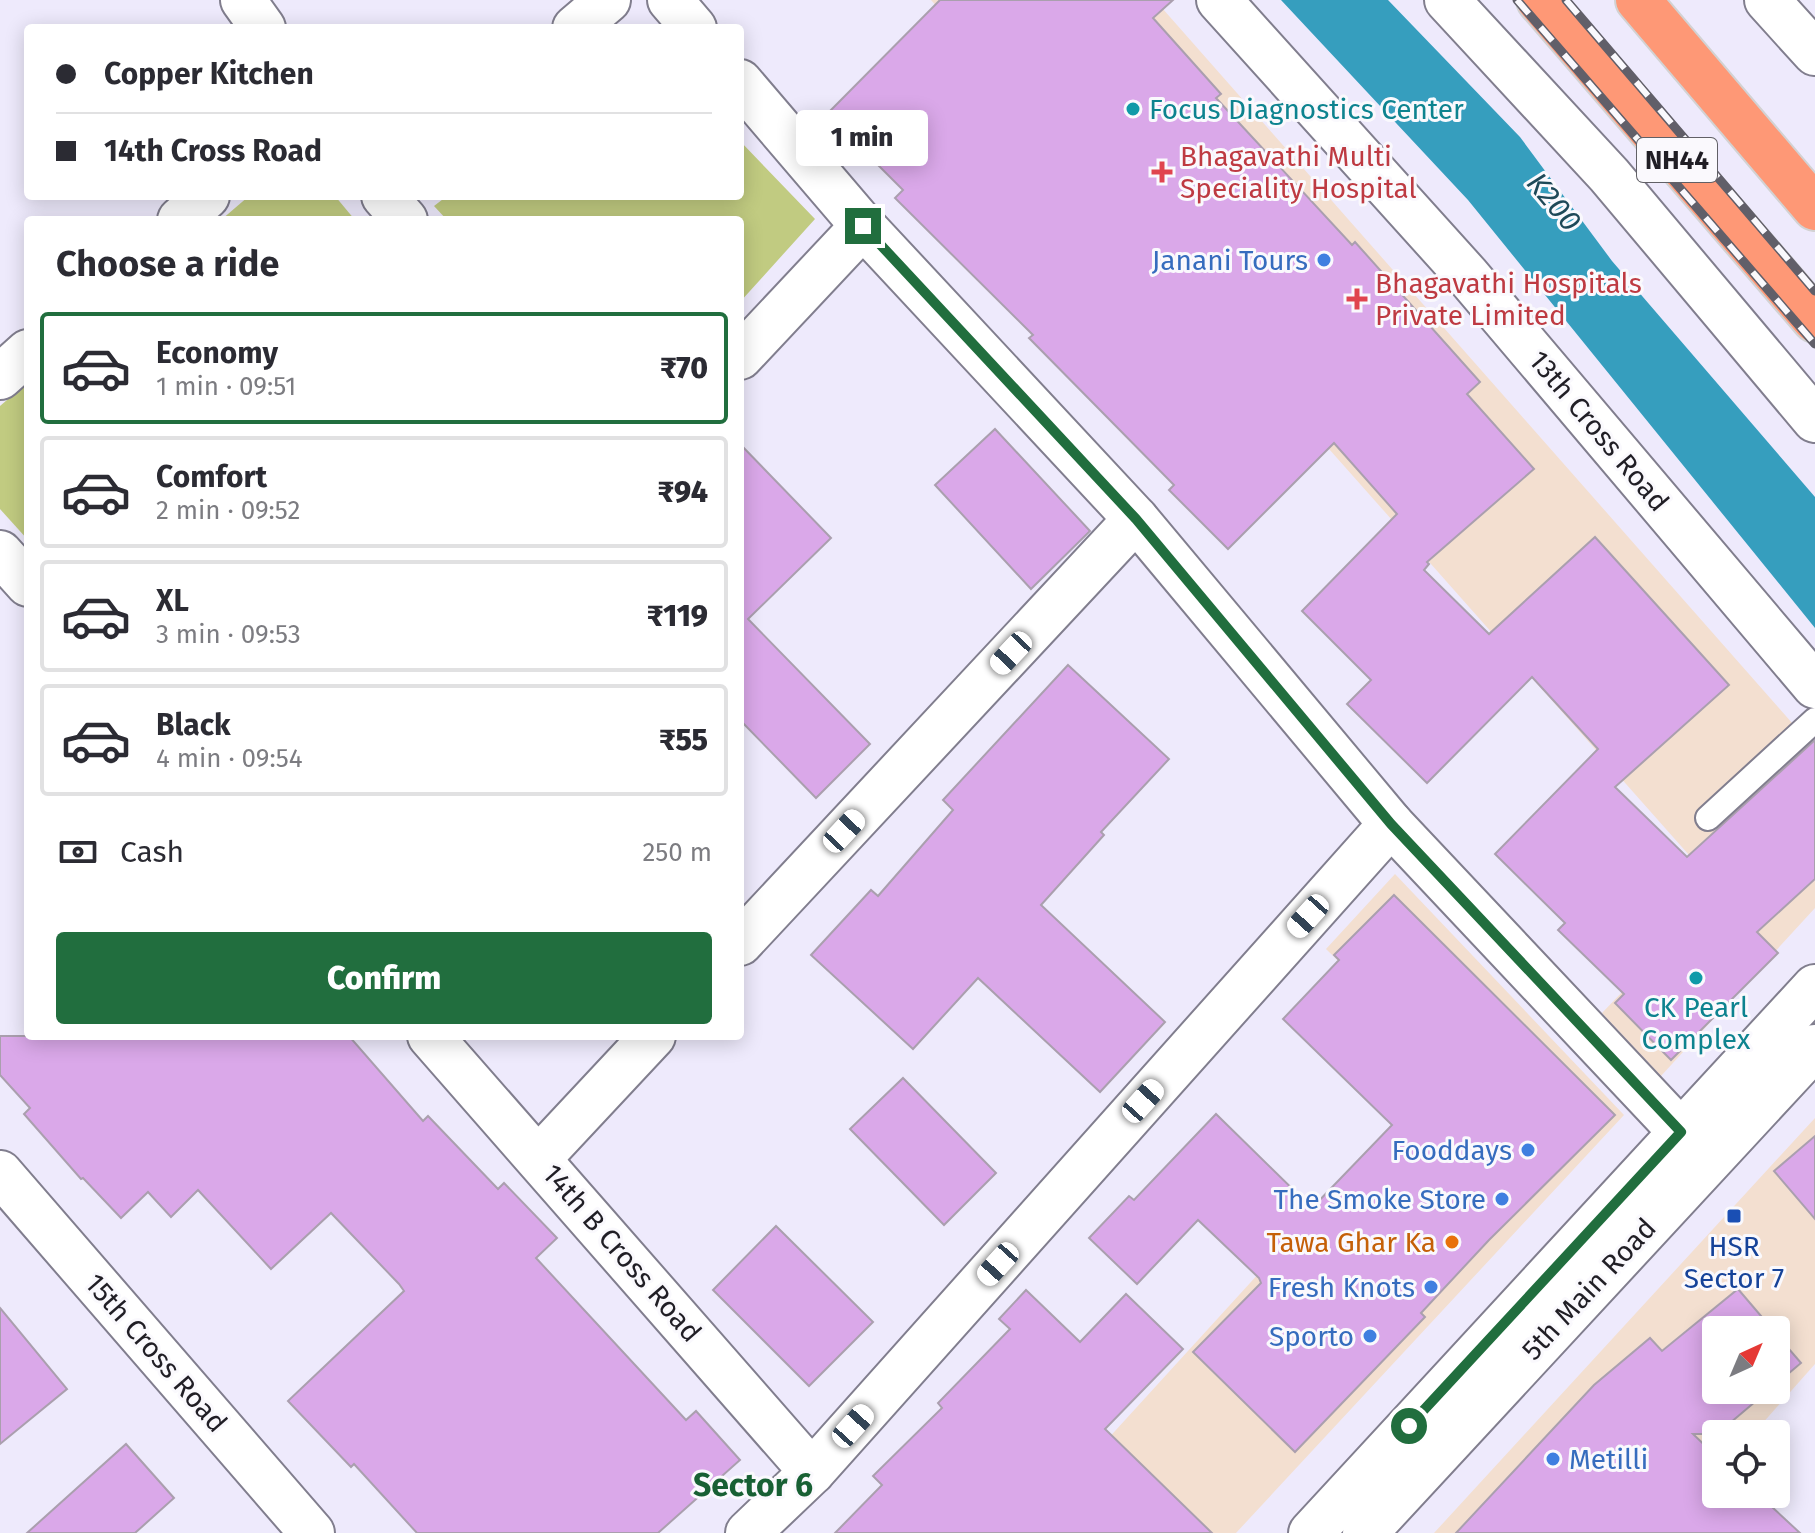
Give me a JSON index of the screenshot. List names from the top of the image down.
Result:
{
  "streets": {
    "highway": ["NH44"],
    "street": [
      "13th Cross Road",
      "14th B Cross Road",
      "5th Main Road",
      "15th Cross Road"
    ]
  },
  "districts": ["Sector 6"],
  "water": ["K200"],
  "places": {
    "other": [
      "Focus Diagnostics Center",
      "Janani Tours",
      "CK Pearl Complex",
      "Fooddays",
      "The Smoke Store",
      "Tawa Ghar Ka",
      "Fresh Knots",
      "Sporto",
      "Metilli"
    ],
    "health": ["Bhagavathi Multi Speciality Hospital", "Bhagavathi Hospitals Private Limited"],
    "transit": ["HSR Sector 7"]
  },
  "north": "top right",
  "page": {
    "banner": ["Copper Kitchen", "14th Cross Road"],
    "bubble": "1 min",
    "heading": "Choose a ride",
    "list": [
      {
        "name": "Economy",
        "note": "1 min · 09:51",
        "value": "₹70"
      },
      {
        "name": "Comfort",
        "note": "2 min · 09:52",
        "value": "₹94"
      },
      {
        "name": "XL",
        "note": "3 min · 09:53",
        "value": "₹119"
      },
      {
        "name": "Black",
        "note": "4 min · 09:54",
        "value": "₹55"
      }
    ],
    "pay": ["Cash", "250 m"],
    "buttons": "Confirm"
  }
}
